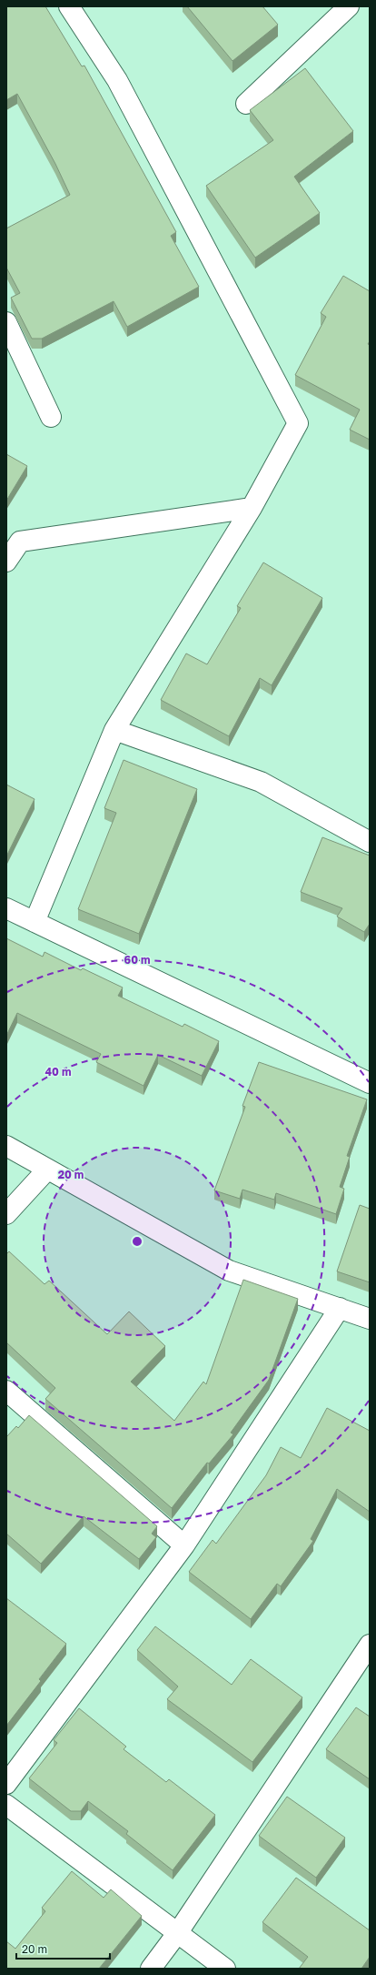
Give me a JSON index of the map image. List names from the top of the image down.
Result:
{
  "scale_bar": "20 m",
  "rings": ["60 m", "40 m", "20 m"]
}
